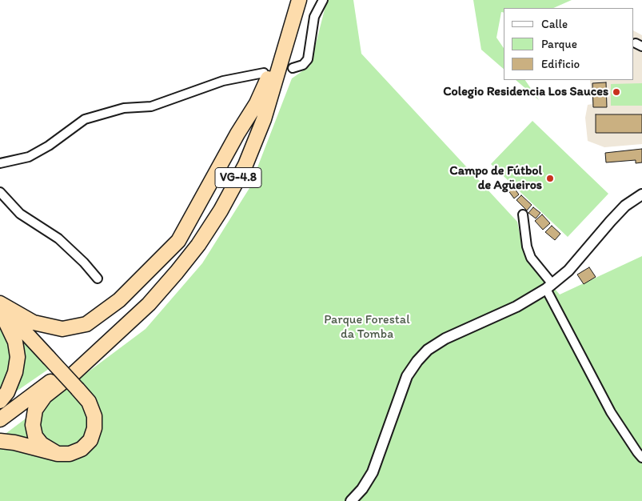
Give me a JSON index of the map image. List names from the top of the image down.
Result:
{
  "streets": {
    "highway": ["VG-4.8"]
  },
  "parks": ["Parque Forestal da Tomba"],
  "places": ["Colegio Residencia Los Sauces", "Campo de Fútbol de Agüeiros"],
  "legend": ["Calle", "Parque", "Edificio"]
}
